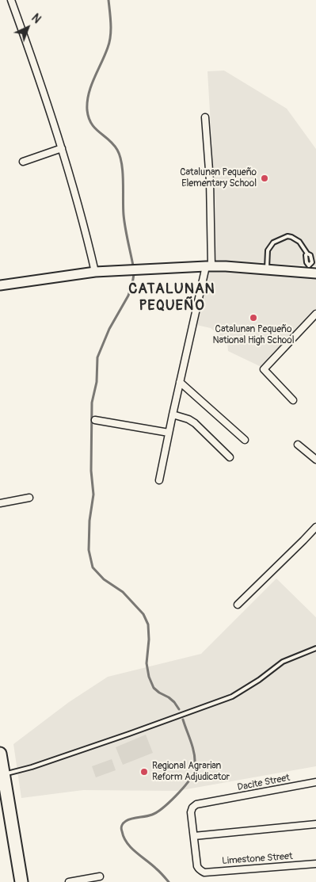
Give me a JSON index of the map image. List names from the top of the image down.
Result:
{
  "streets": {
    "street": ["Dacite Street", "Limestone Street"]
  },
  "crossings": [
    ["Dacite Street", "Limestone Street"]
  ],
  "districts": ["CATALUNAN PEQUEÑO"],
  "places": ["Catalunan Pequeño Elementary School", "Catalunan Pequeño National High School", "Regional Agrarian Reform Adjudicator"],
  "north": "top right"
}
